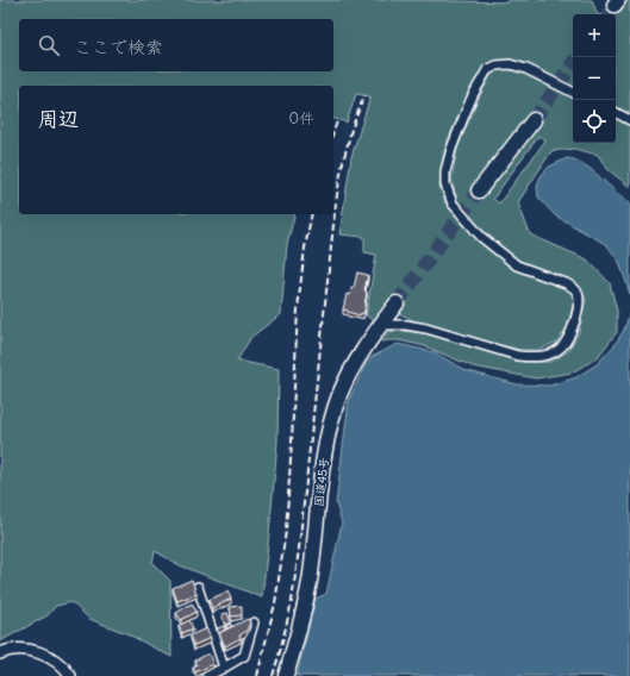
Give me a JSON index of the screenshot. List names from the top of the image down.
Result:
{
  "streets": {
    "highway": ["国道45号"]
  },
  "page": {
    "map_buttons": ["+", "−"],
    "search": "ここで検索",
    "heading": ["周辺", "0件"]
  }
}
